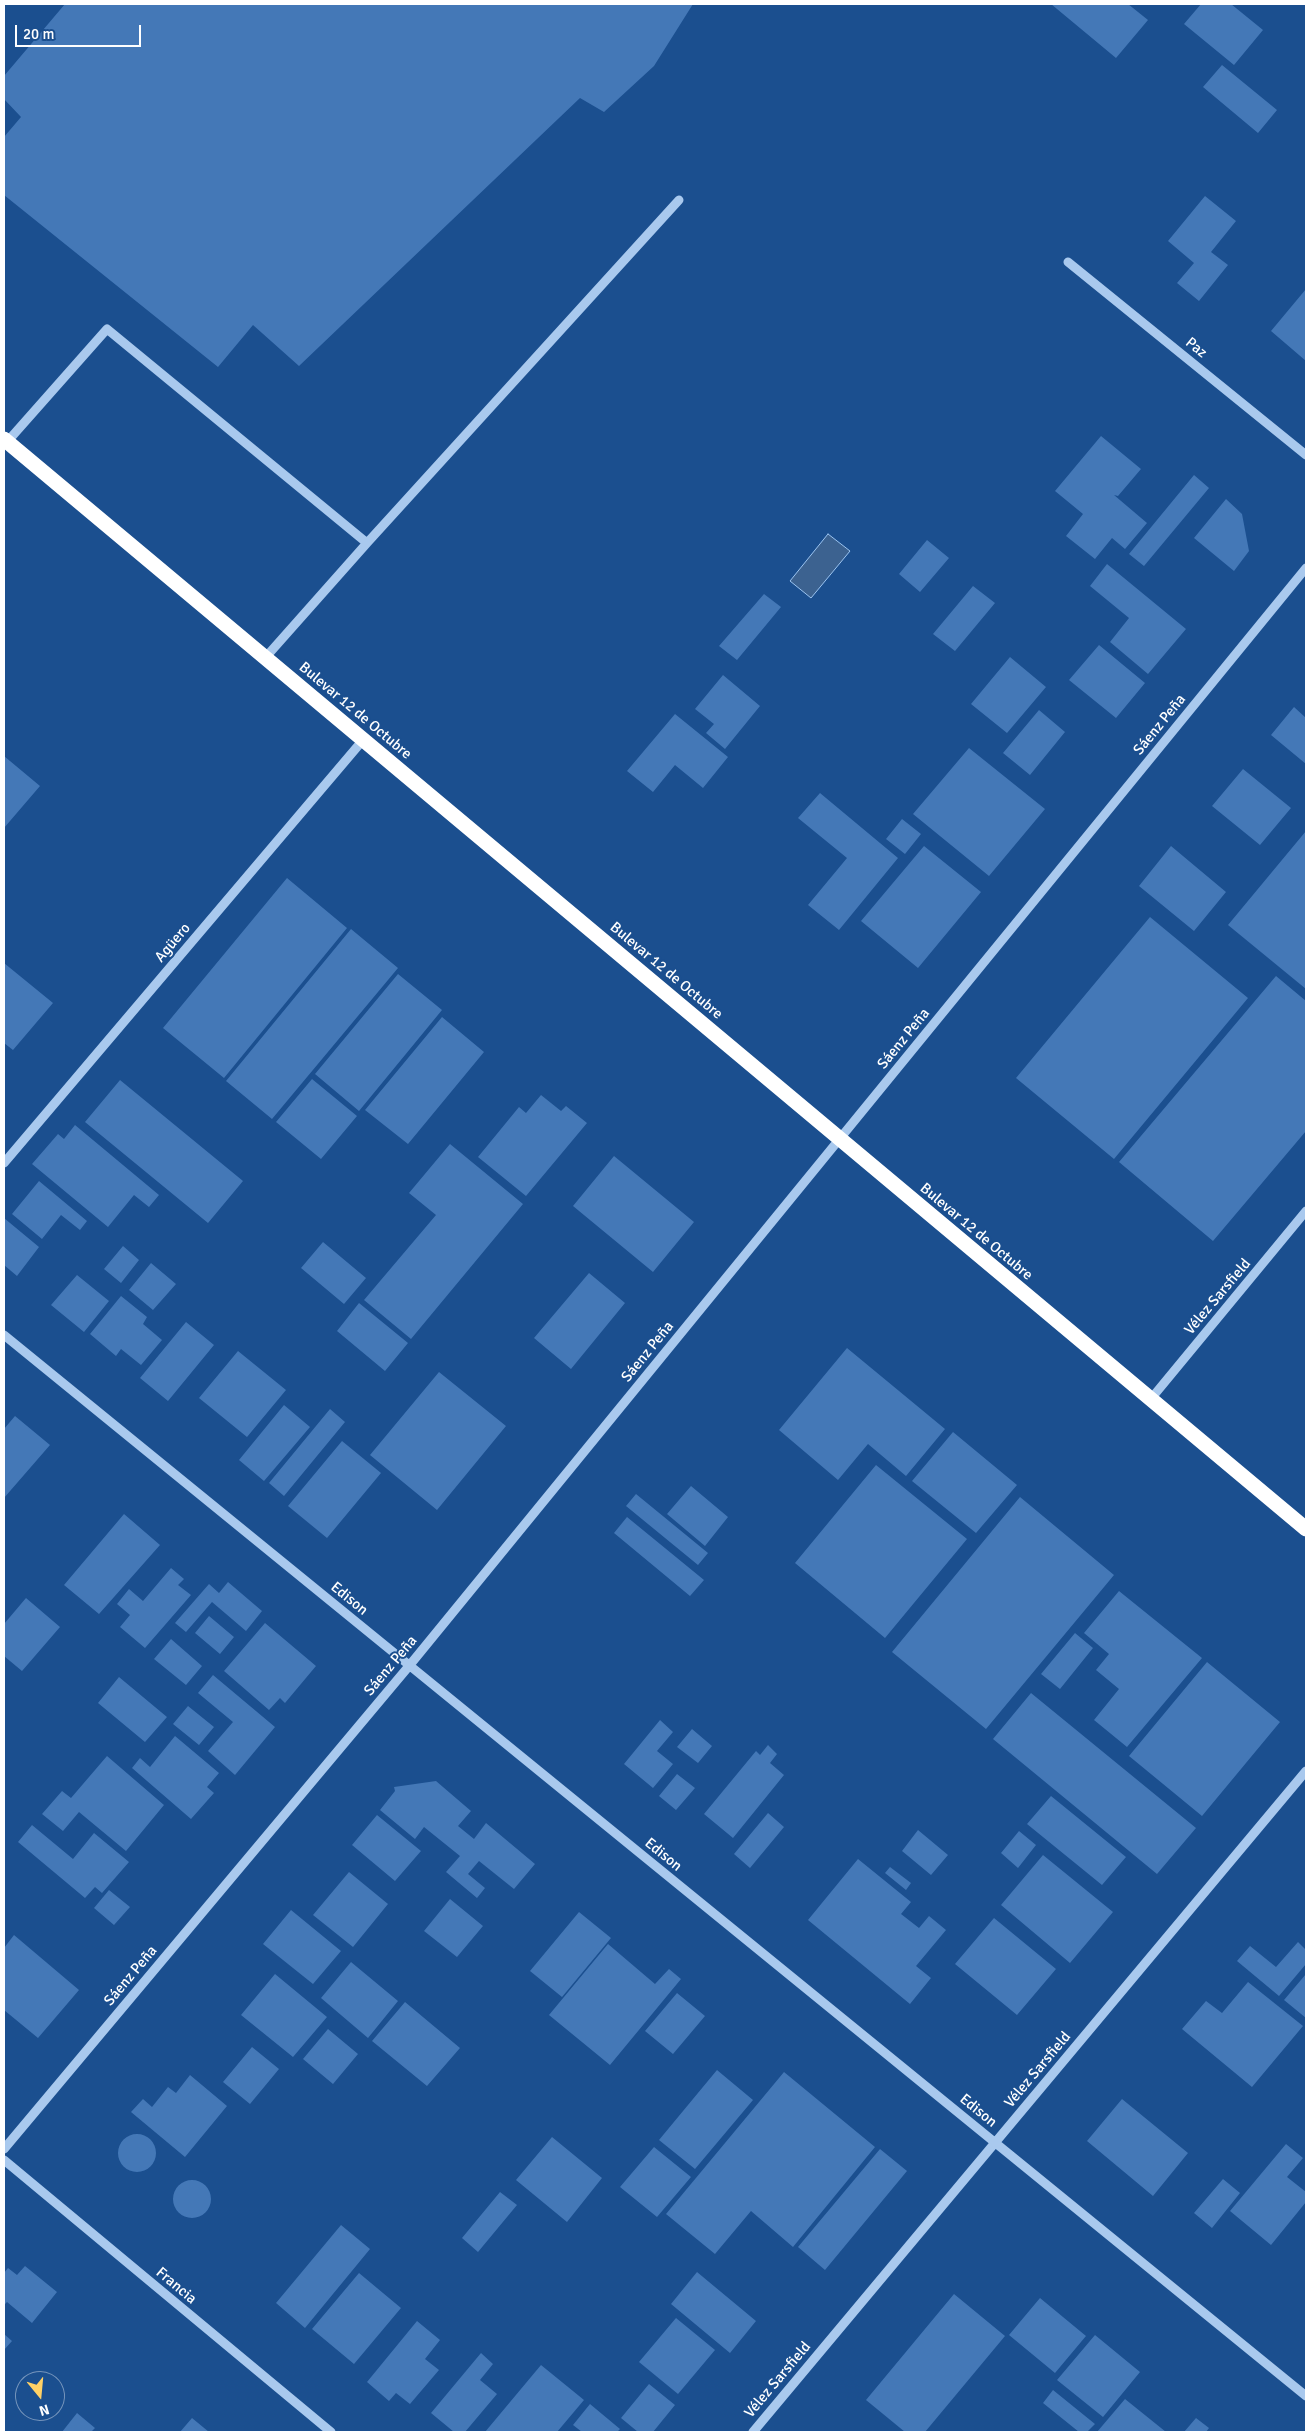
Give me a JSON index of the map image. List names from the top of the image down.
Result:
{
  "streets": {
    "highway": ["Bulevar 12 de Octubre"],
    "street": [
      "Paz",
      "Sáenz Peña",
      "Agüero",
      "Vélez Sarsfield",
      "Edison",
      "Francia"
    ]
  },
  "crossings": [
    ["Bulevar 12 de Octubre", "Sáenz Peña"],
    ["Bulevar 12 de Octubre", "Agüero"],
    ["Bulevar 12 de Octubre", "Vélez Sarsfield"],
    ["Sáenz Peña", "Edison"],
    ["Vélez Sarsfield", "Edison"]
  ],
  "scale_bar": "20 m",
  "north": "bottom"
}
